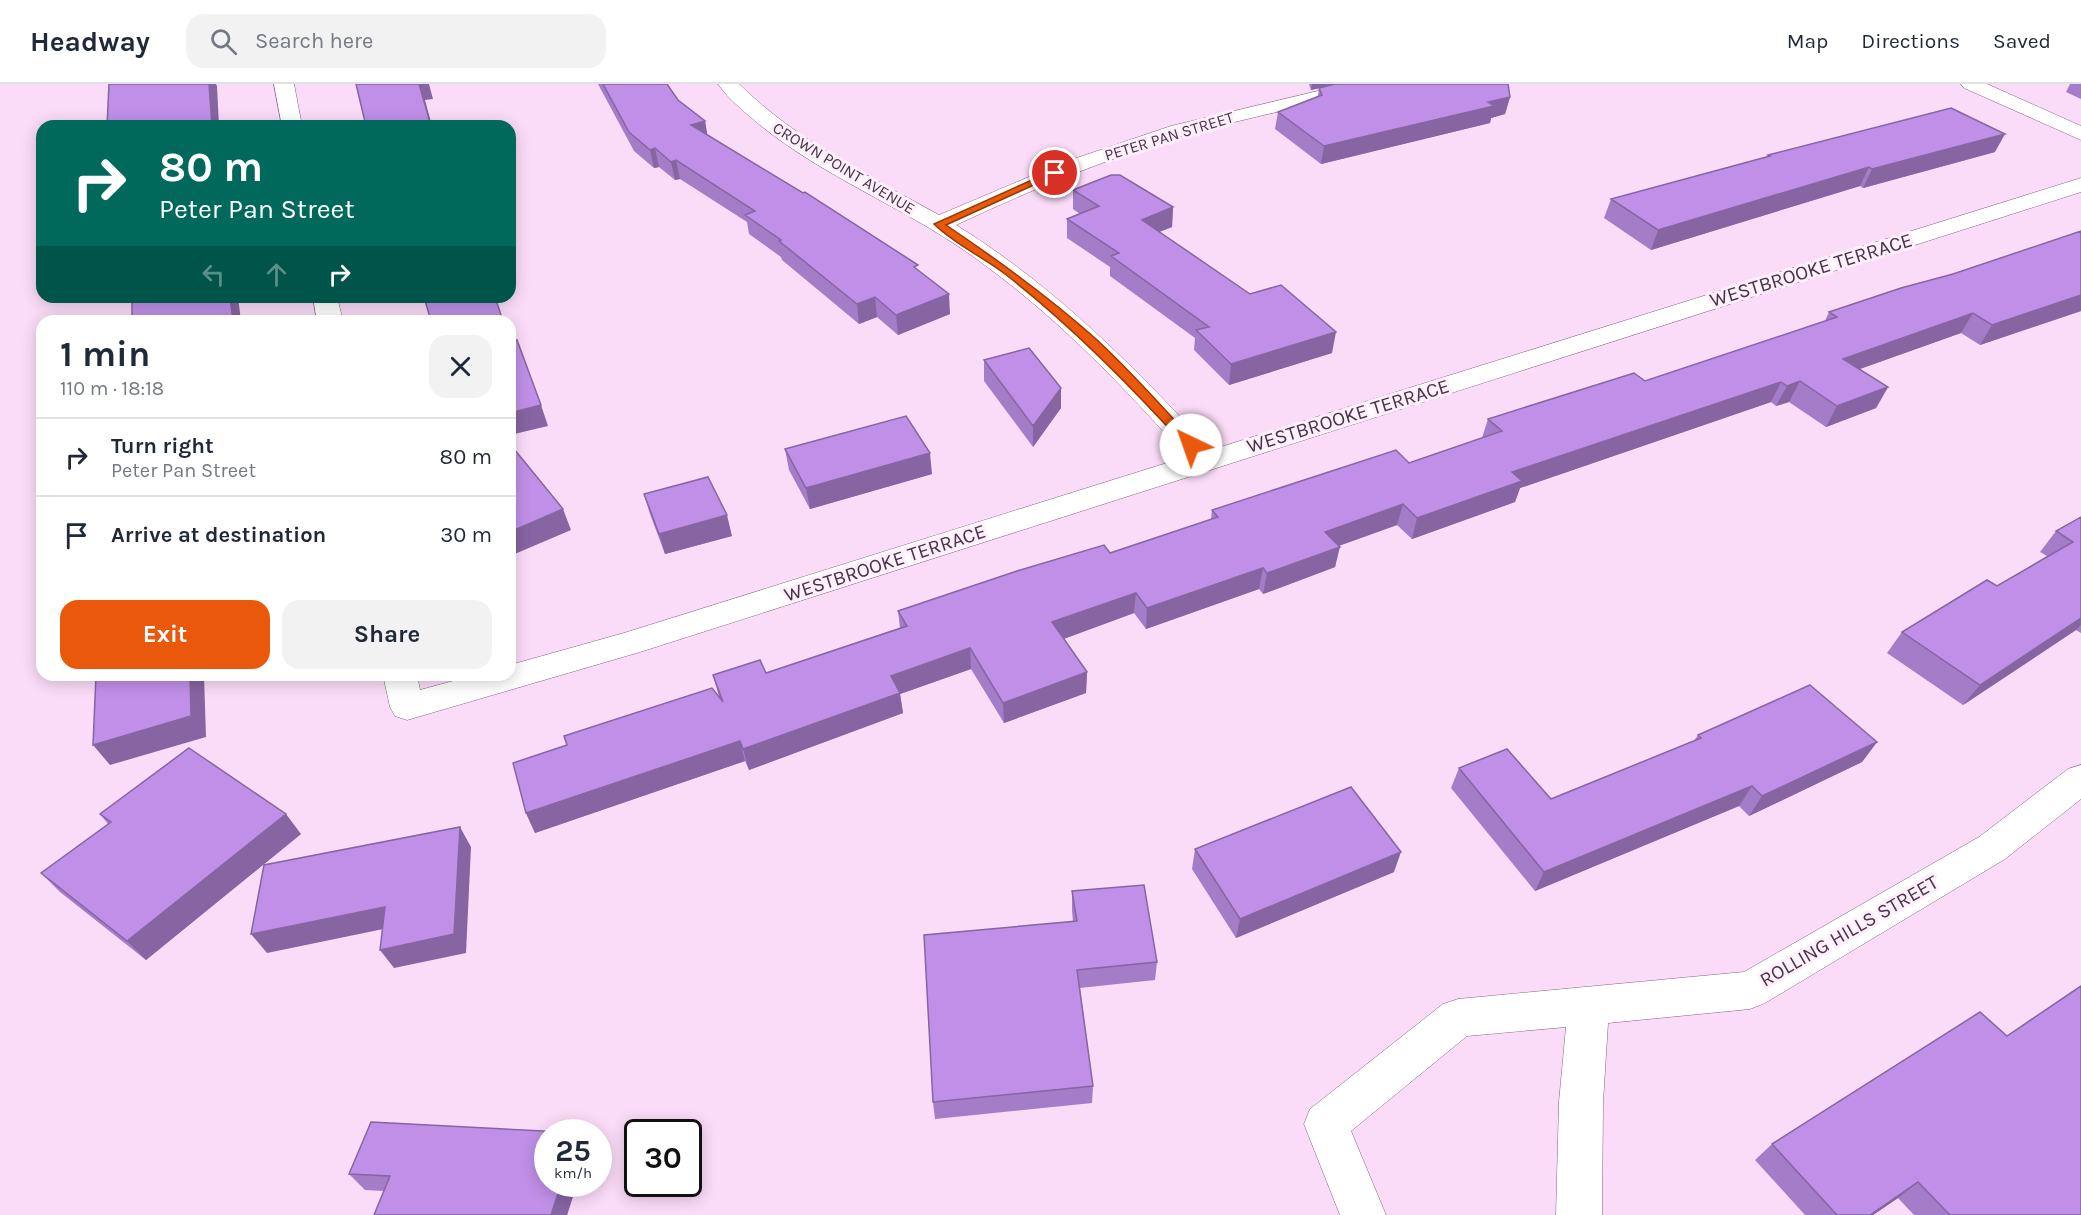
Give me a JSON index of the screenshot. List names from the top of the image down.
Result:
{
  "streets": {
    "street": [
      "PETER PAN STREET",
      "CROWN POINT AVENUE",
      "WESTBROOKE TERRACE",
      "ROLLING HILLS STREET"
    ]
  },
  "crossings": [
    ["PETER PAN STREET", "CROWN POINT AVENUE"],
    ["CROWN POINT AVENUE", "WESTBROOKE TERRACE"]
  ],
  "page": {
    "header": "Headway",
    "search": "Search here",
    "nav": ["Map", "Directions", "Saved"],
    "turn": ["80 m", "Peter Pan Street"],
    "heading": ["1 min", "110 m · 18:18"],
    "list": [
      {
        "name": "Turn right",
        "note": "Peter Pan Street",
        "value": "80 m"
      },
      {
        "name": "Arrive at destination",
        "value": "30 m"
      }
    ],
    "buttons": ["Exit", "Share"],
    "speed": "25 km/h",
    "limit": "30"
  }
}
